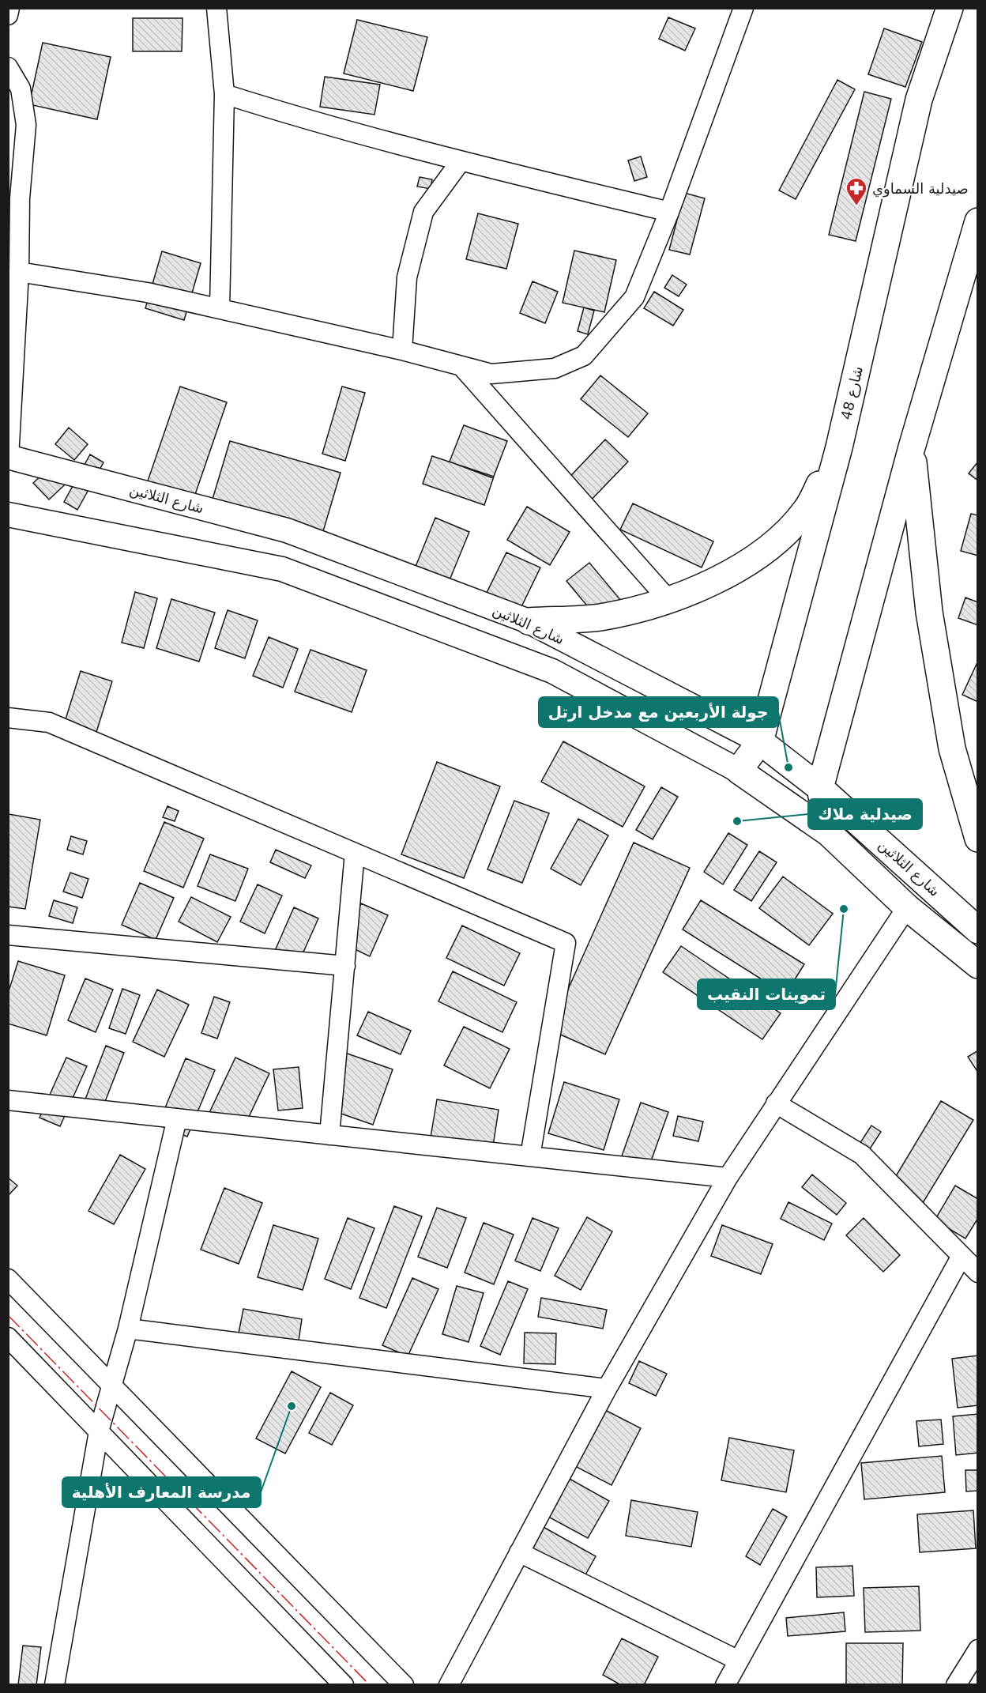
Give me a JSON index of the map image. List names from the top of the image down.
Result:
{
  "streets": {
    "main road": ["شارع 48", "شارع الثلاثين"]
  },
  "crossings": [
    ["شارع 48", "شارع الثلاثين"]
  ],
  "places": {
    "pharmacy": ["صيدلية السماوي"],
    "other": [
      "جولة الأربعين مع مدخل ارتل",
      "صيدلية ملاك",
      "تموينات النقيب",
      "مدرسة المعارف الأهلية"
    ]
  }
}
